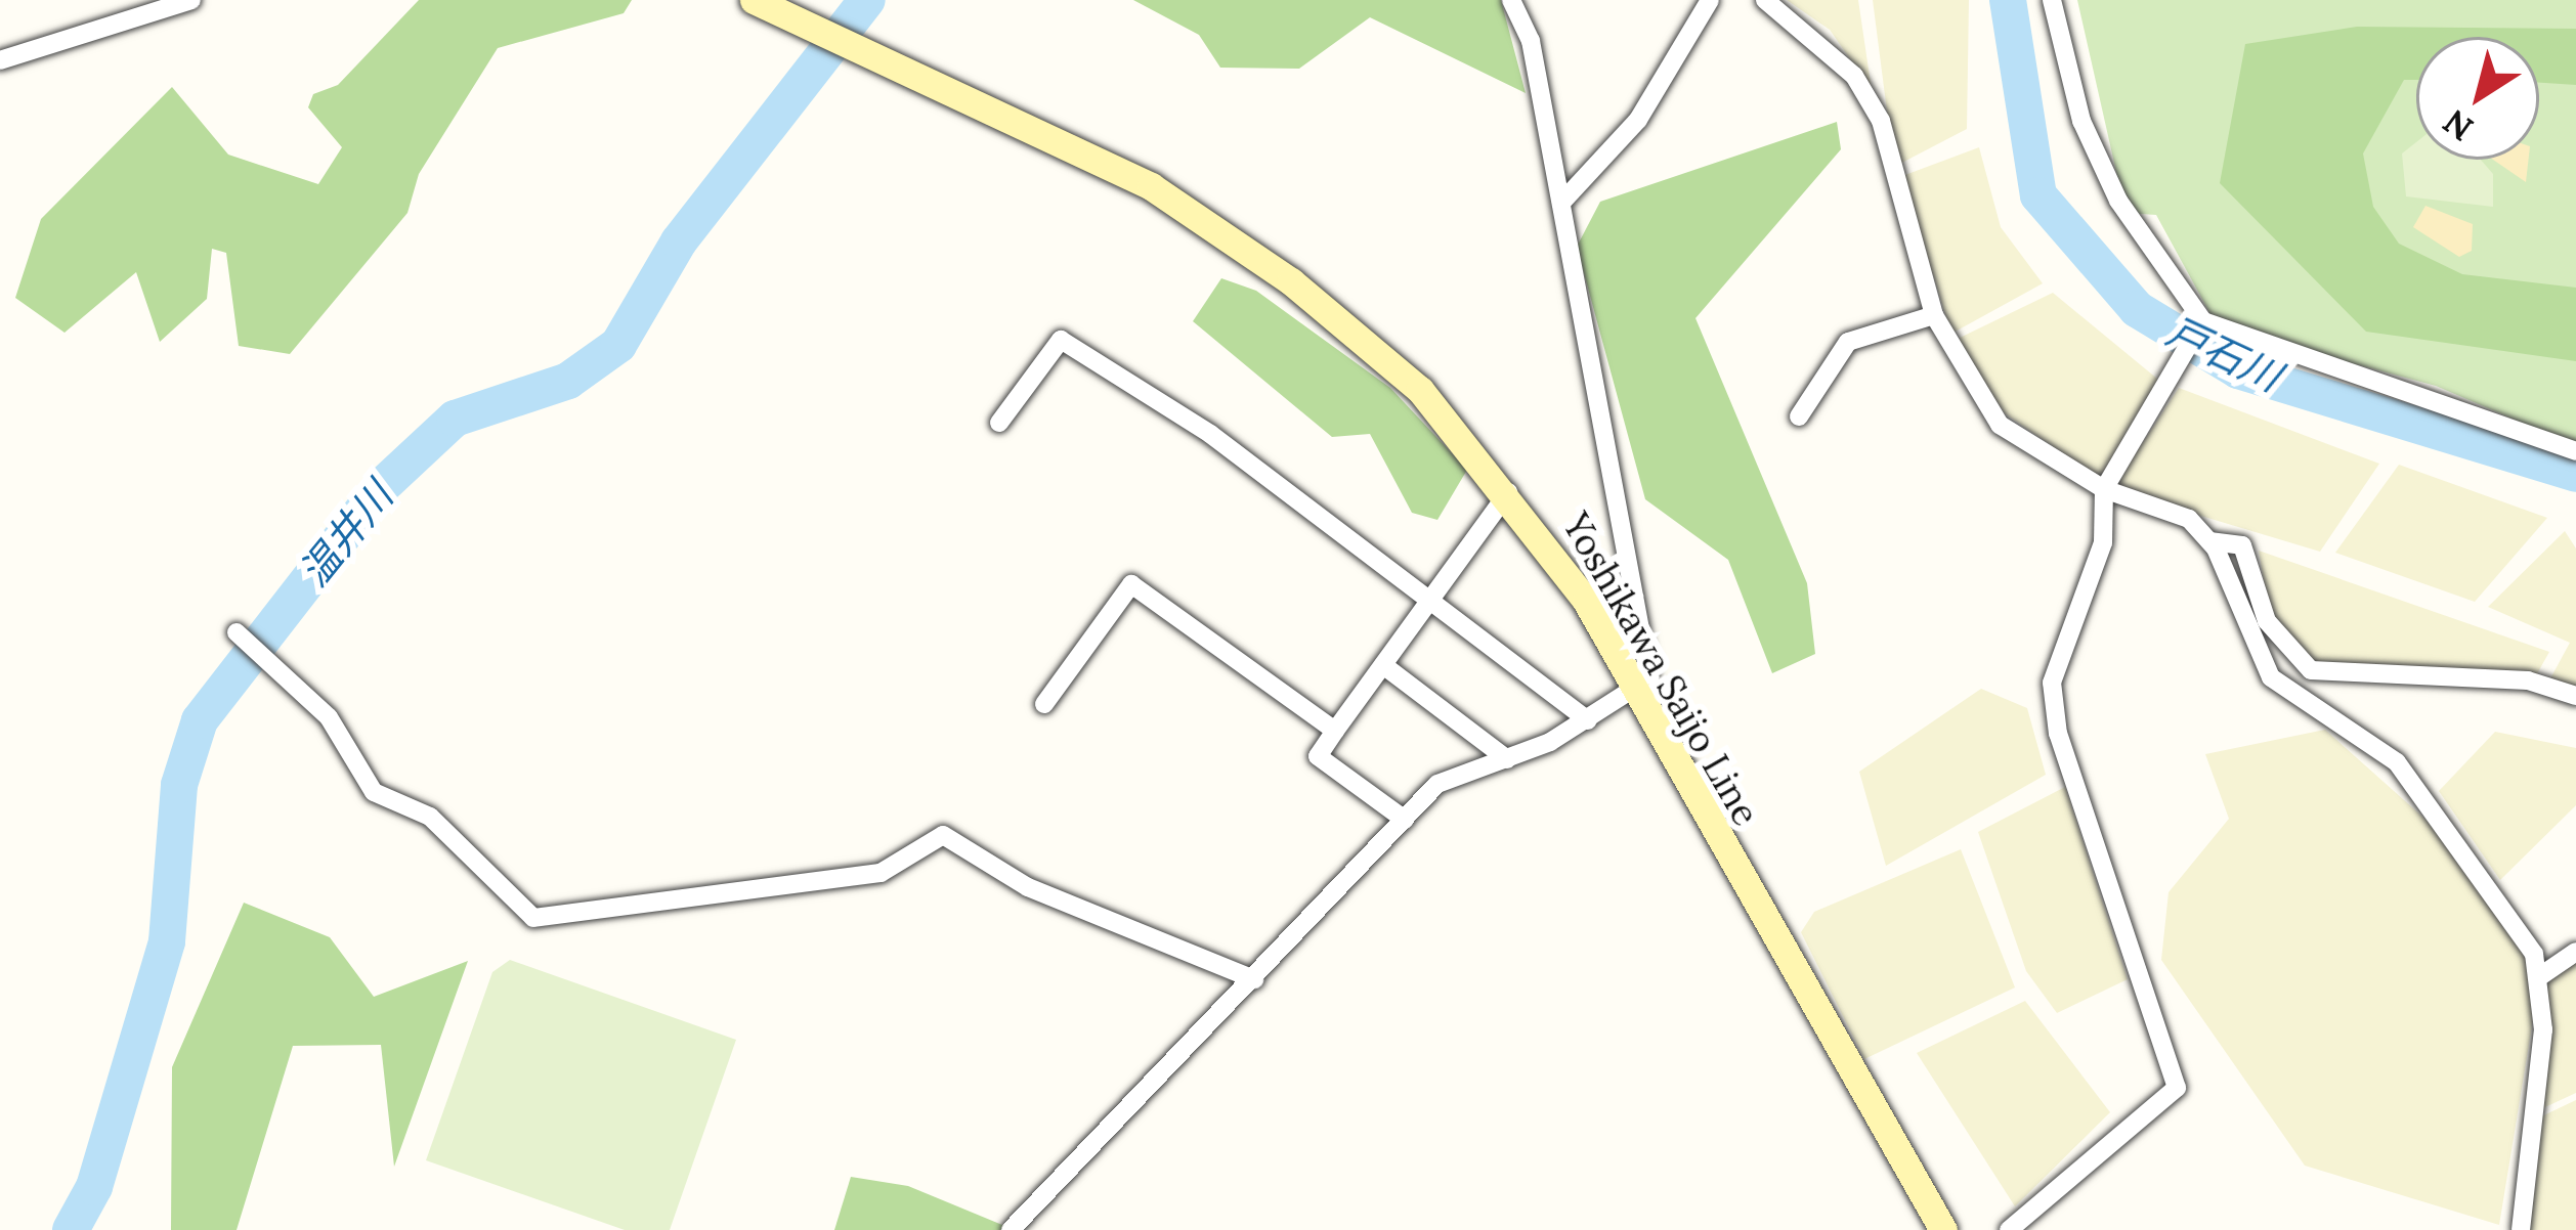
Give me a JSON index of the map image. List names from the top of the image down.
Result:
{
  "streets": {
    "main road": ["Yoshikawa Saijo Line"]
  },
  "water": ["戸石川", "温井川"],
  "north": "bottom left"
}
